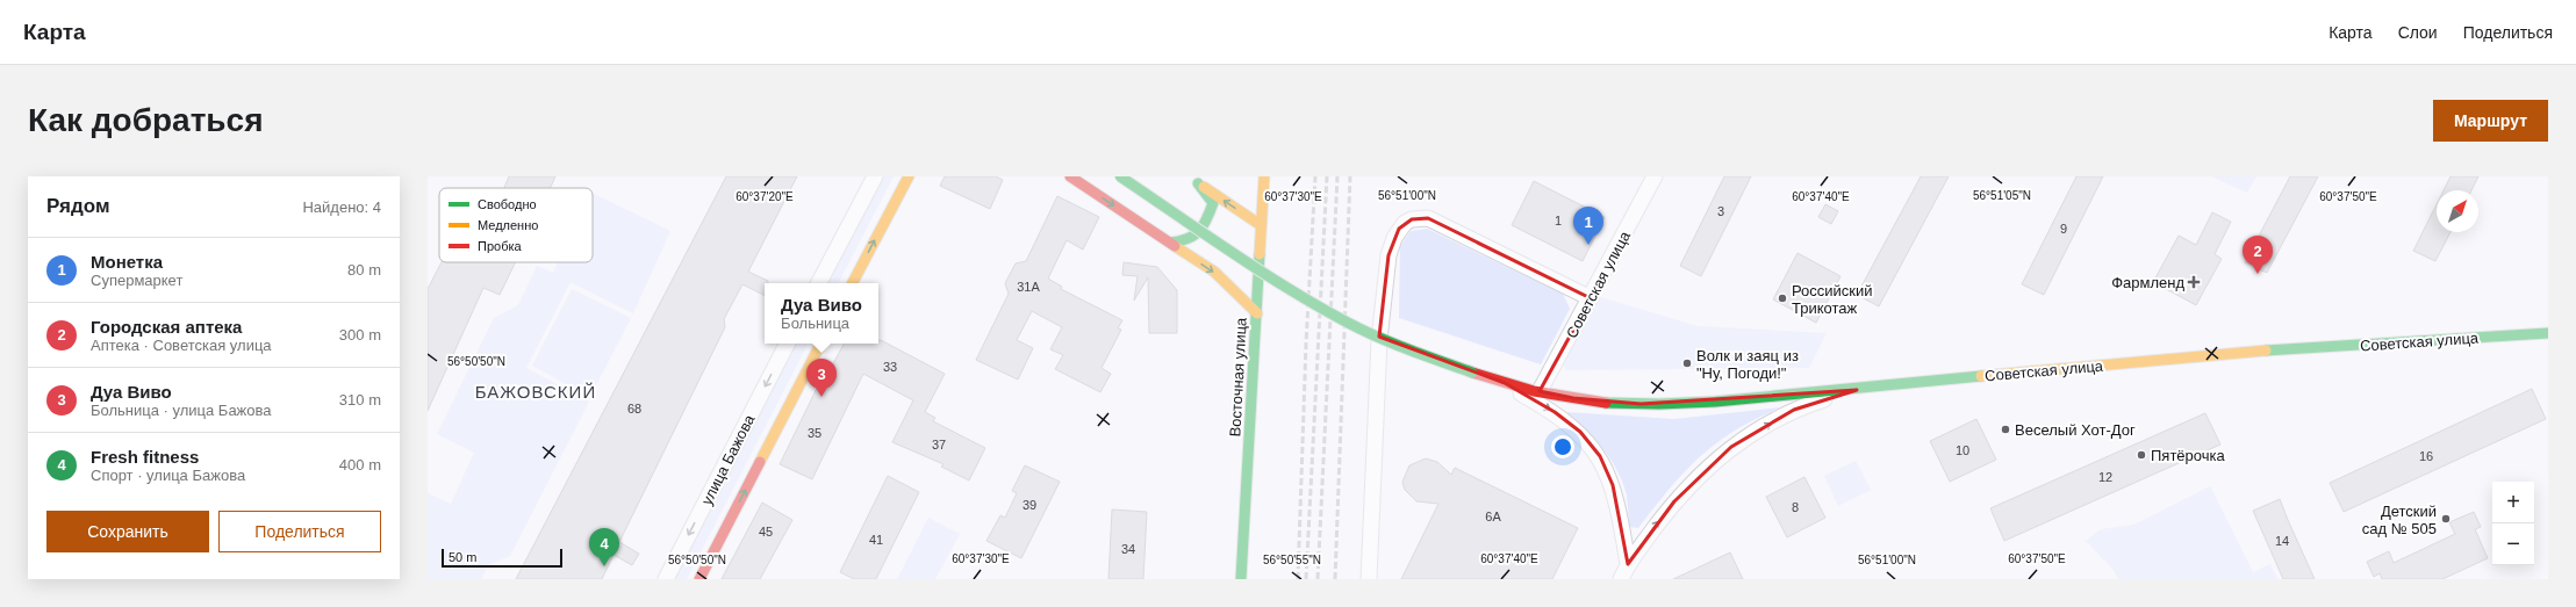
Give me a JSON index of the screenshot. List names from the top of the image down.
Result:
{
  "streets": {
    "main road": ["Советская улица", "Восточная улица", "улица Бажова"]
  },
  "districts": ["БАЖОВСКИЙ"],
  "places": {
    "health": ["Фармленд"],
    "other": [
      "Российский Трикотаж",
      "Волк и заяц из \"Ну, Погоди!\"",
      "Веселый Хот-Дог",
      "Пятёрочка",
      "Детский сад № 505"
    ]
  },
  "house_numbers": [
    "3",
    "1",
    "9",
    "31А",
    "33",
    "68",
    "35",
    "37",
    "10",
    "16",
    "12",
    "39",
    "8",
    "6А",
    "45",
    "41",
    "14",
    "34"
  ],
  "legend": ["Свободно", "Медленно", "Пробка"],
  "scale_bar": "50 m",
  "north": "top right",
  "page": {
    "header": "Карта",
    "nav": ["Карта", "Слои", "Поделиться"],
    "buttons": [
      "Маршрут",
      ["Сохранить", "Поделиться"]
    ],
    "title": "Как добраться",
    "heading": ["Рядом", "Найдено: 4"],
    "pins": [
      "1",
      "2",
      "3",
      "4"
    ],
    "list": [
      {
        "mark": "1",
        "name": "Монетка",
        "note": "Супермаркет",
        "value": "80 m"
      },
      {
        "mark": "2",
        "name": "Городская аптека",
        "note": "Аптека · Советская улица",
        "value": "300 m"
      },
      {
        "mark": "3",
        "name": "Дуа Виво",
        "note": "Больница · улица Бажова",
        "value": "310 m"
      },
      {
        "mark": "4",
        "name": "Fresh fitness",
        "note": "Спорт · улица Бажова",
        "value": "400 m"
      }
    ],
    "popup": ["Дуа Виво", "Больница"],
    "map_buttons": ["+", "−"],
    "scale": "50 m"
  },
  "coordinates": [
    "56°51'00\"N",
    "56°51'05\"N",
    "60°37'20\"E",
    "60°37'30\"E",
    "60°37'40\"E",
    "60°37'50\"E",
    "56°50'50\"N",
    "56°50'55\"N"
  ]
}
